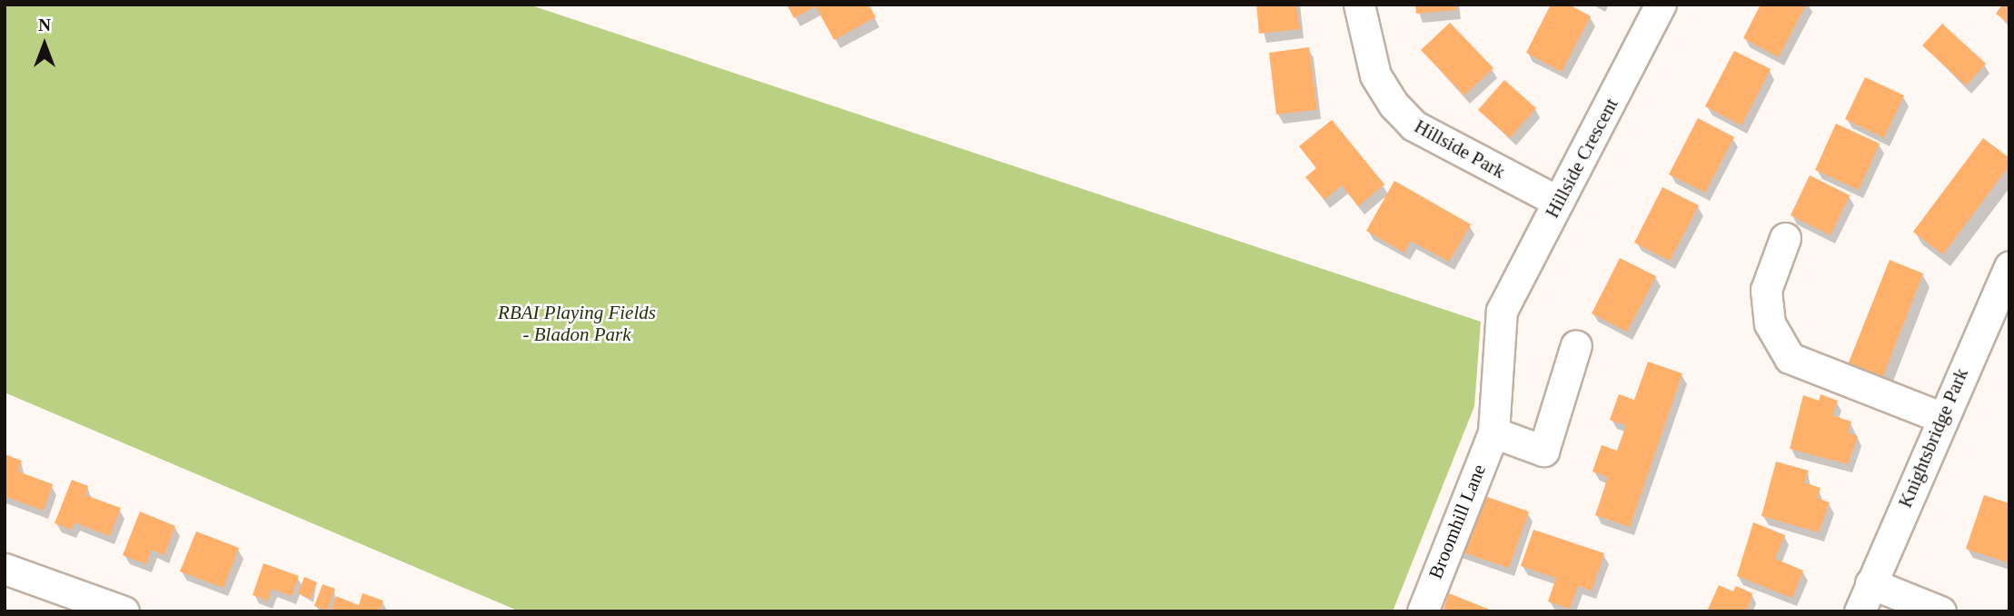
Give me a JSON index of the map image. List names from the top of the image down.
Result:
{
  "streets": {
    "street": [
      "Hillside Park",
      "Hillside Crescent",
      "Knightsbridge Park",
      "Broomhill Lane"
    ]
  },
  "crossings": [
    ["Hillside Park", "Hillside Crescent"],
    ["Hillside Crescent", "Broomhill Lane"]
  ],
  "parks": ["RBAI Playing Fields - Bladon Park"],
  "north": "top"
}
